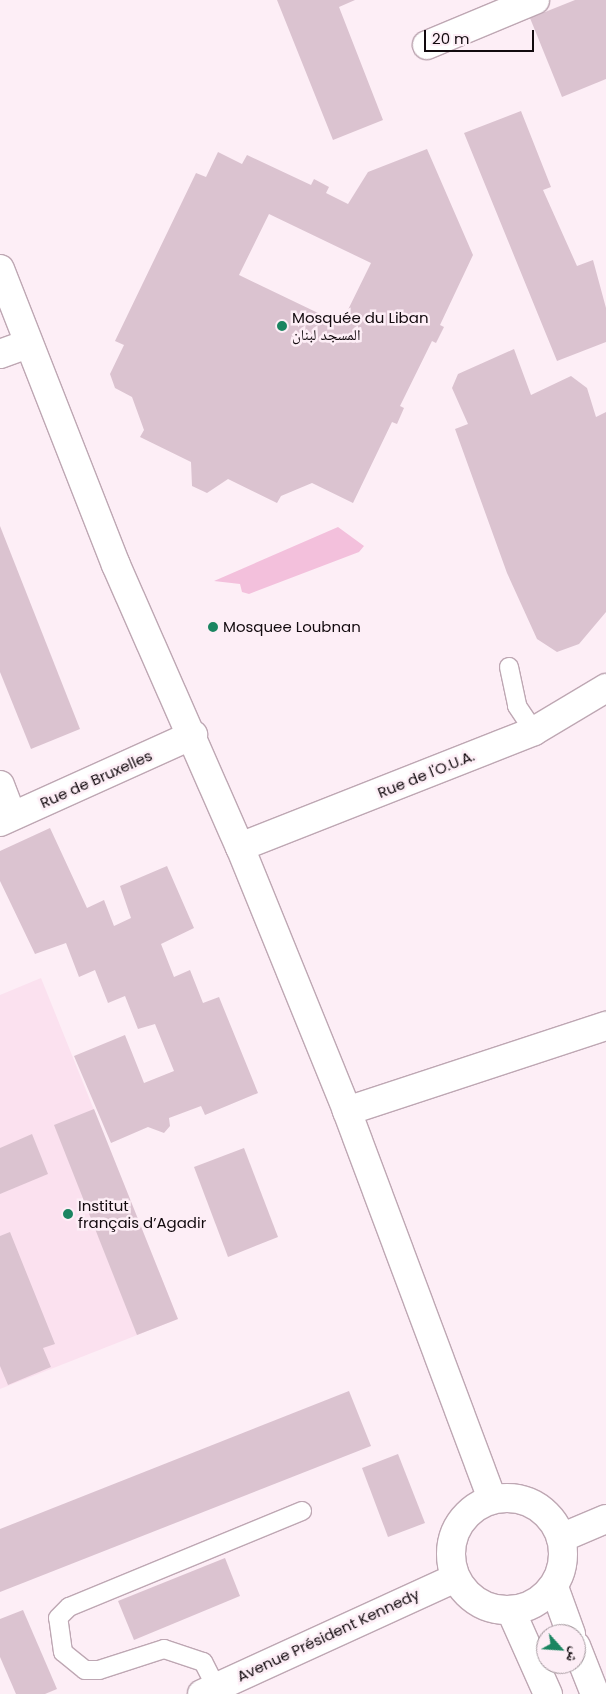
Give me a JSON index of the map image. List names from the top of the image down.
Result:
{
  "streets": {
    "street": ["Rue de l'O.U.A.", "Rue de Bruxelles", "Avenue Président Kennedy"]
  },
  "places": ["Mosquée du Liban المسجد لبنان", "Mosquee Loubnan", "Institut français d’Agadir"],
  "scale_bar": "20 m",
  "north": "bottom right"
}
